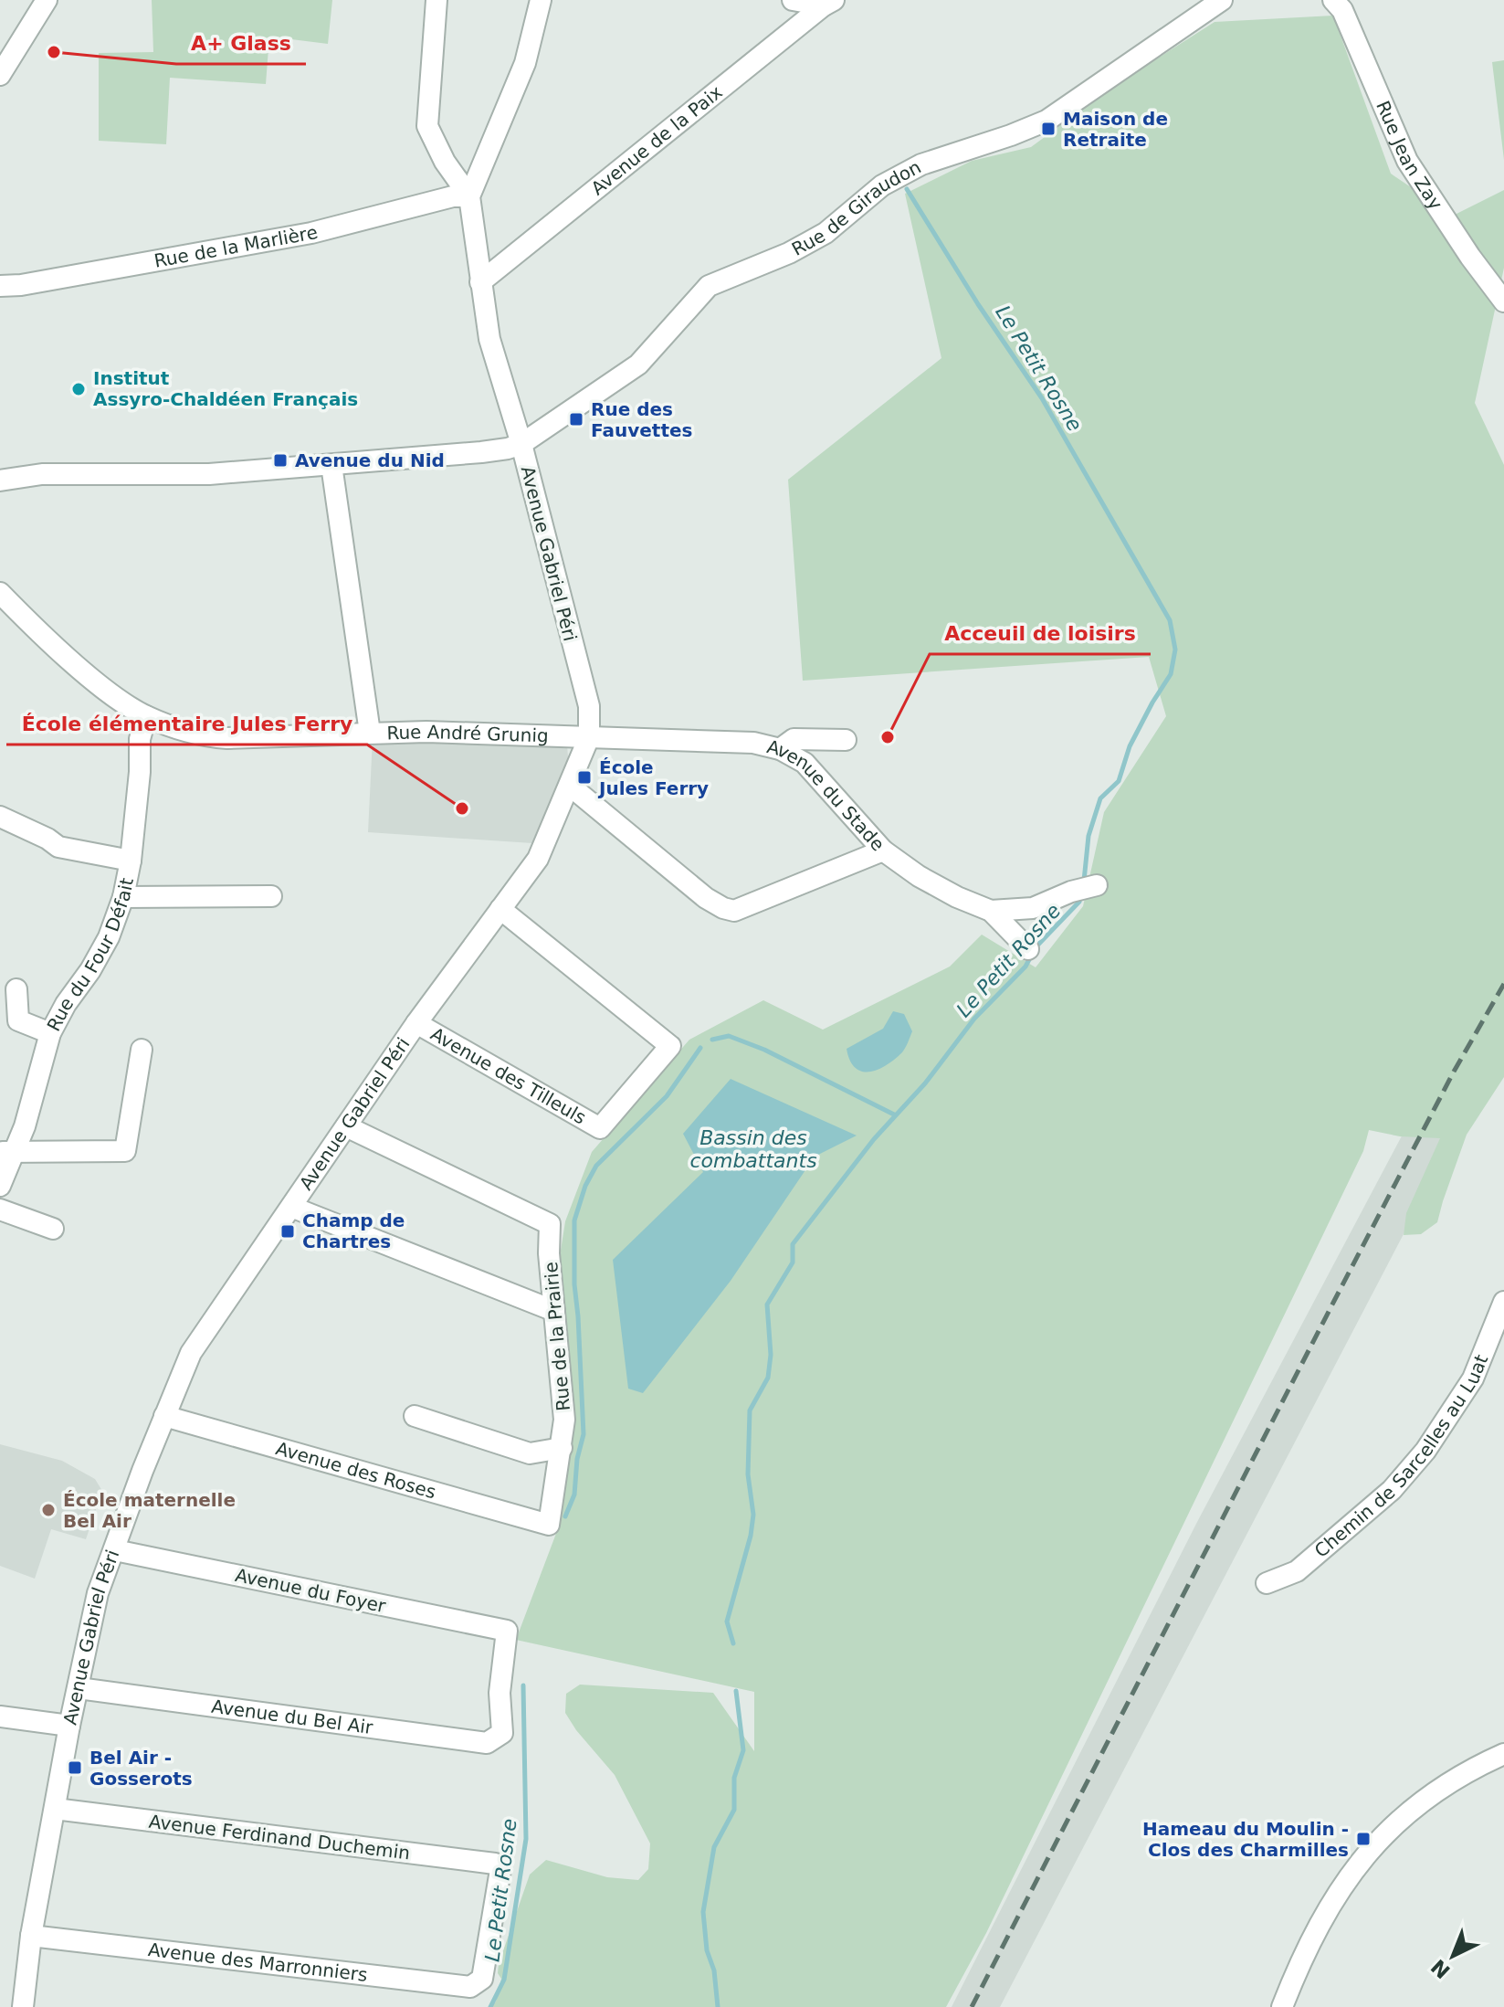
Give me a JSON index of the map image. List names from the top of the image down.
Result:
{
  "streets": {
    "street": [
      "Avenue de la Paix",
      "Rue Jean Zay",
      "Rue de Giraudon",
      "Rue de la Marlière",
      "Avenue Gabriel Péri",
      "Rue André Grunig",
      "Avenue du Stade",
      "Rue du Four Défait",
      "Avenue des Tilleuls",
      "Rue de la Prairie",
      "Chemin de Sarcelles au Luat",
      "Avenue des Roses",
      "Avenue du Foyer",
      "Avenue du Bel Air",
      "Avenue Ferdinand Duchemin",
      "Avenue des Marronniers"
    ]
  },
  "crossings": [
    ["Avenue de la Paix", "Avenue Gabriel Péri"],
    ["Rue de Giraudon", "Avenue Gabriel Péri"],
    ["Rue de la Marlière", "Avenue Gabriel Péri"],
    ["Avenue Gabriel Péri", "Rue André Grunig"],
    ["Avenue Gabriel Péri", "Avenue du Stade"],
    ["Avenue Gabriel Péri", "Avenue des Tilleuls"],
    ["Avenue Gabriel Péri", "Rue de la Prairie"],
    ["Avenue Gabriel Péri", "Avenue des Roses"],
    ["Avenue Gabriel Péri", "Avenue du Foyer"],
    ["Avenue Gabriel Péri", "Avenue du Bel Air"],
    ["Avenue Gabriel Péri", "Avenue Ferdinand Duchemin"],
    ["Avenue Gabriel Péri", "Avenue des Marronniers"],
    ["Rue André Grunig", "Avenue du Stade"],
    ["Rue André Grunig", "Rue du Four Défait"],
    ["Rue de la Prairie", "Avenue des Roses"],
    ["Avenue du Foyer", "Avenue du Bel Air"],
    ["Avenue Ferdinand Duchemin", "Avenue des Marronniers"]
  ],
  "water": ["Le Petit Rosne", "Bassin des combattants"],
  "places": {
    "other": [
      "A+ Glass",
      "Institut Assyro-Chaldéen Français",
      "Acceuil de loisirs",
      "École élémentaire Jules Ferry",
      "École maternelle Bel Air"
    ],
    "transit": [
      "Maison de Retraite",
      "Rue des Fauvettes",
      "Avenue du Nid",
      "École Jules Ferry",
      "Champ de Chartres",
      "Bel Air - Gosserots",
      "Hameau du Moulin - Clos des Charmilles"
    ]
  },
  "north": "bottom left"
}
